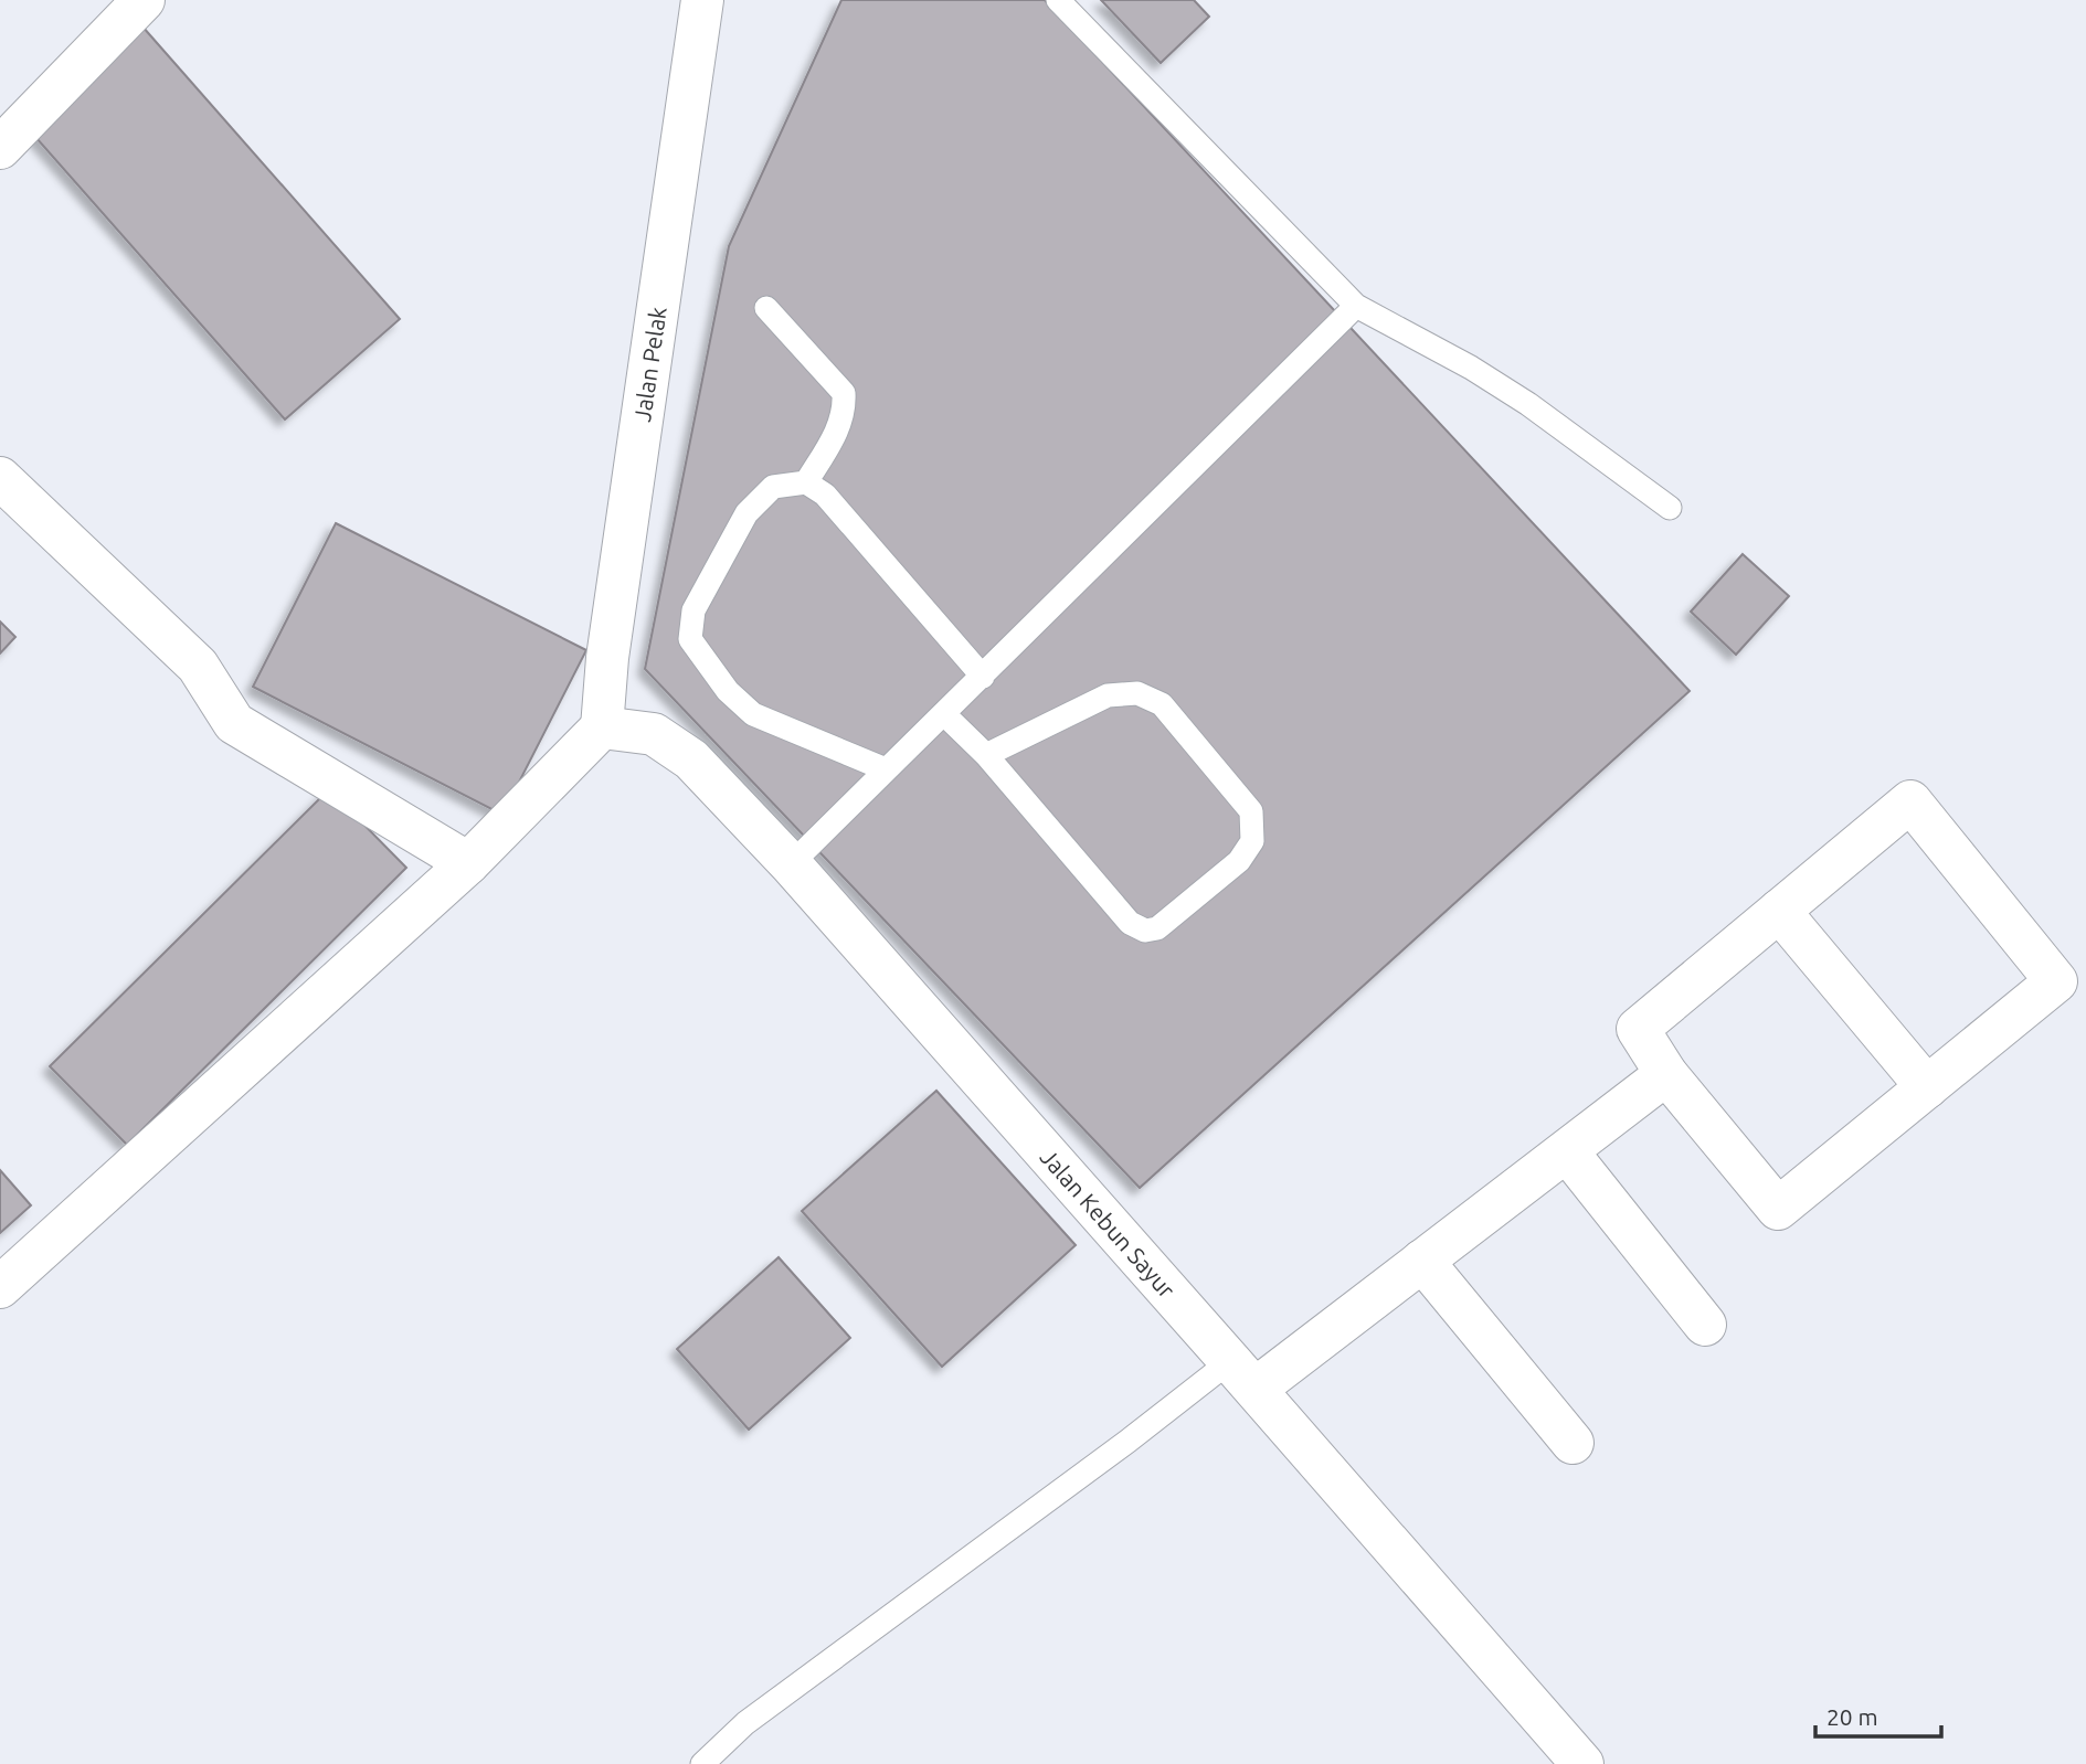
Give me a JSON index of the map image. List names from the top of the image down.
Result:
{
  "streets": {
    "street": ["Jalan Pelak", "Jalan Kebun Sayur"]
  },
  "crossings": [
    ["Jalan Pelak", "Jalan Kebun Sayur"]
  ],
  "scale_bar": "20 m"
}
